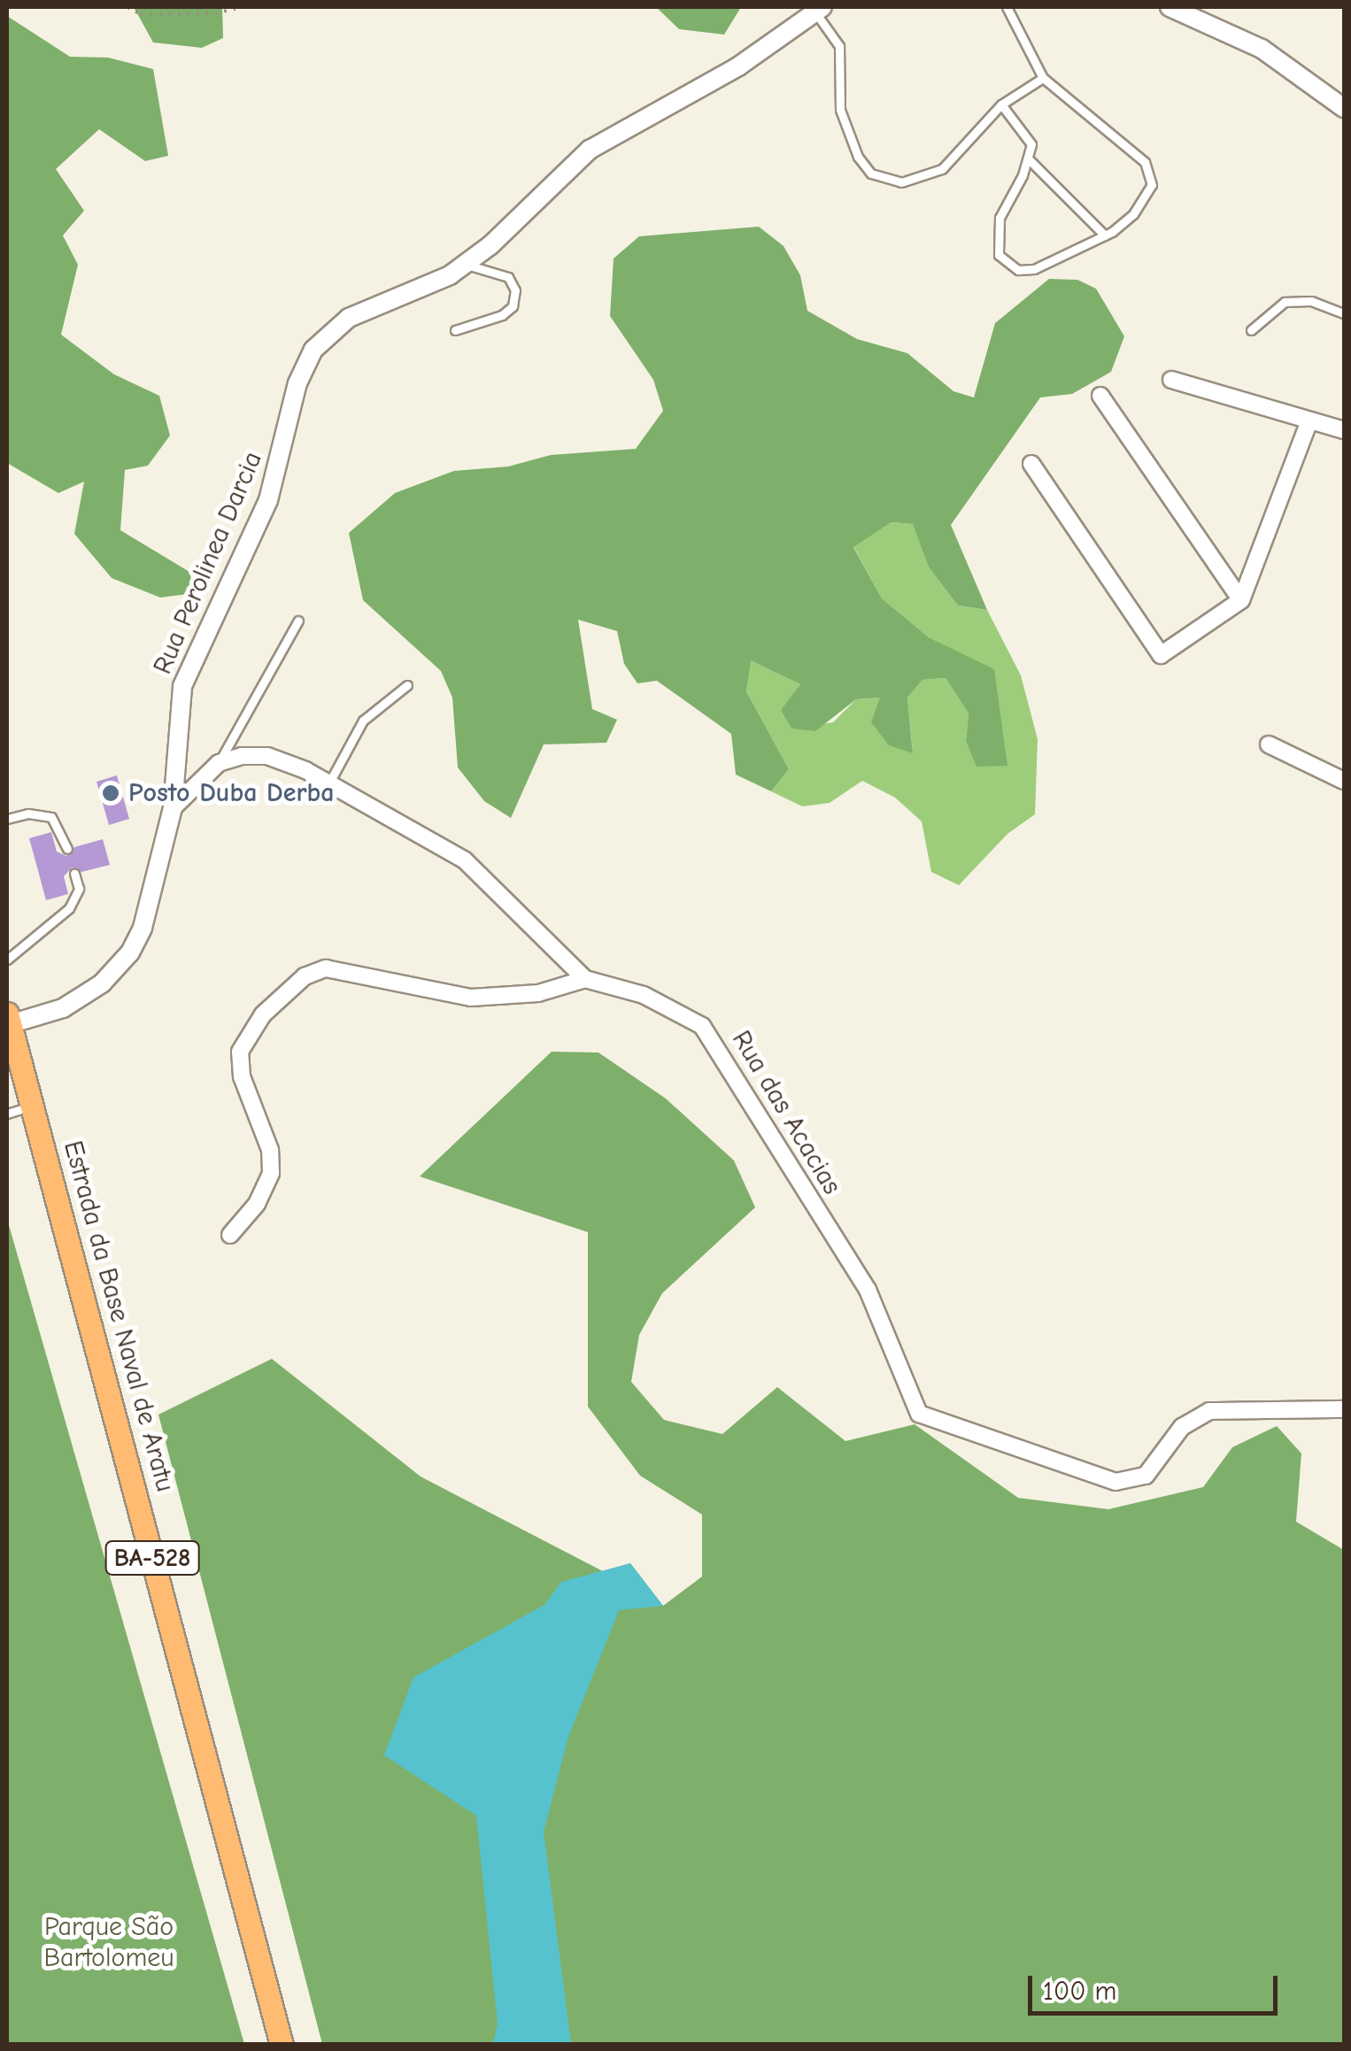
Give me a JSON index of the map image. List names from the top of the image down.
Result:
{
  "streets": {
    "main road": ["Estrada da Base Naval de Aratu", "BA-528"],
    "street": ["Rua Perolinea Darcia", "Rua das Acacias"]
  },
  "crossings": [
    ["Rua Perolinea Darcia", "Estrada da Base Naval de Aratu"]
  ],
  "parks": ["Parque São Bartolomeu"],
  "places": ["Posto Duba Derba"],
  "scale_bar": "100 m"
}
